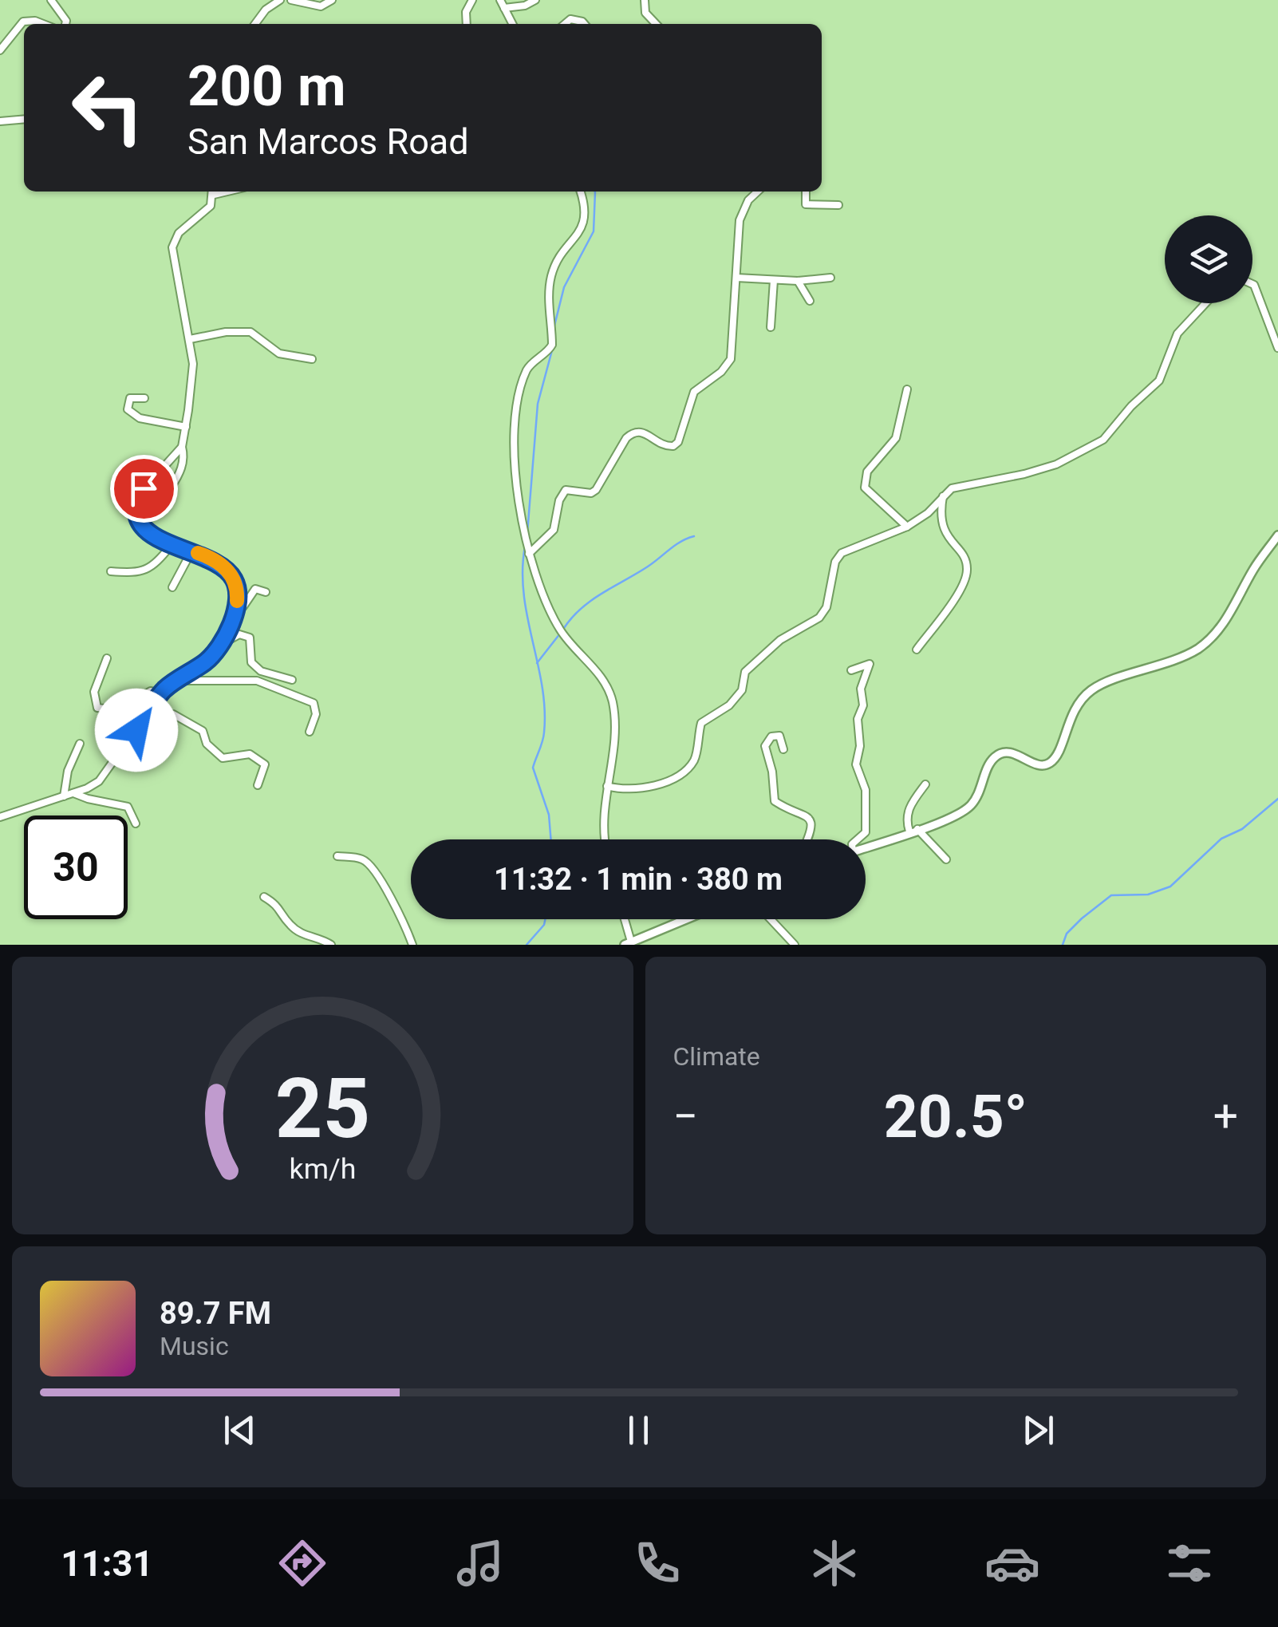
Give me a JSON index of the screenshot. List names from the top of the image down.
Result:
{
  "page": {
    "turn": ["200 m", "San Marcos Road"],
    "limit": "30",
    "trip": "11:32 · 1 min · 380 m",
    "tile": "Climate",
    "heat": ["−", "20.5°", "+"],
    "song": ["89.7 FM", "Music"],
    "tabs": "11:31",
    "gauge": ["25", "km/h"]
  }
}
